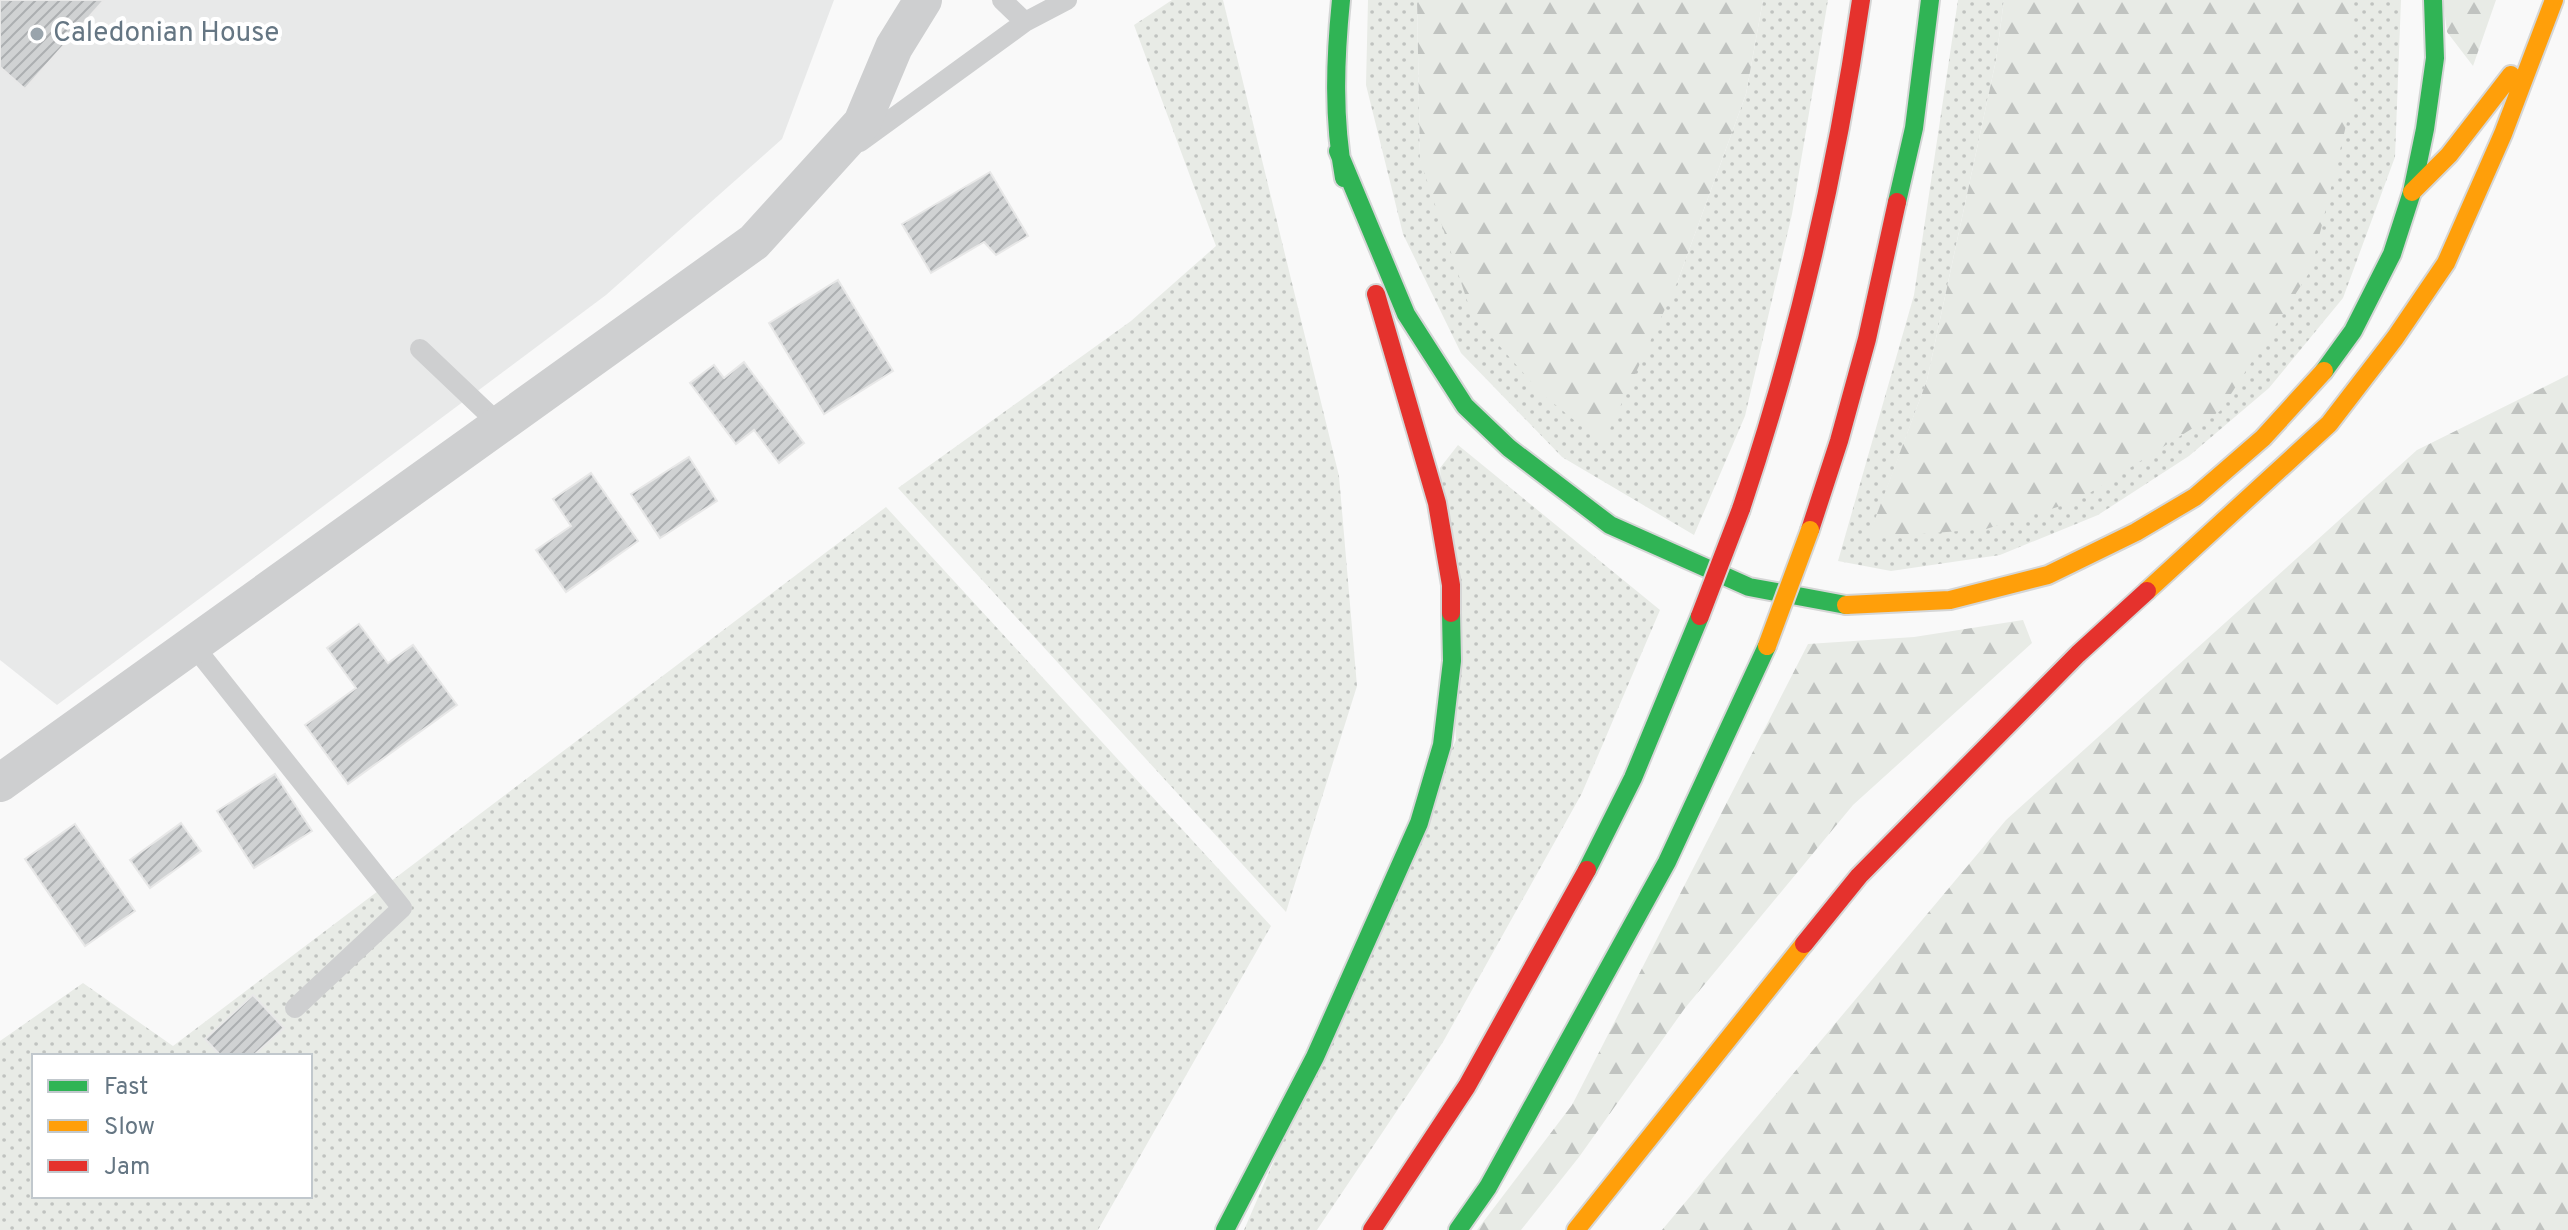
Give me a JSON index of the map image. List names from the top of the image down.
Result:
{
  "places": ["Caledonian House"],
  "legend": ["Fast", "Slow", "Jam"]
}
